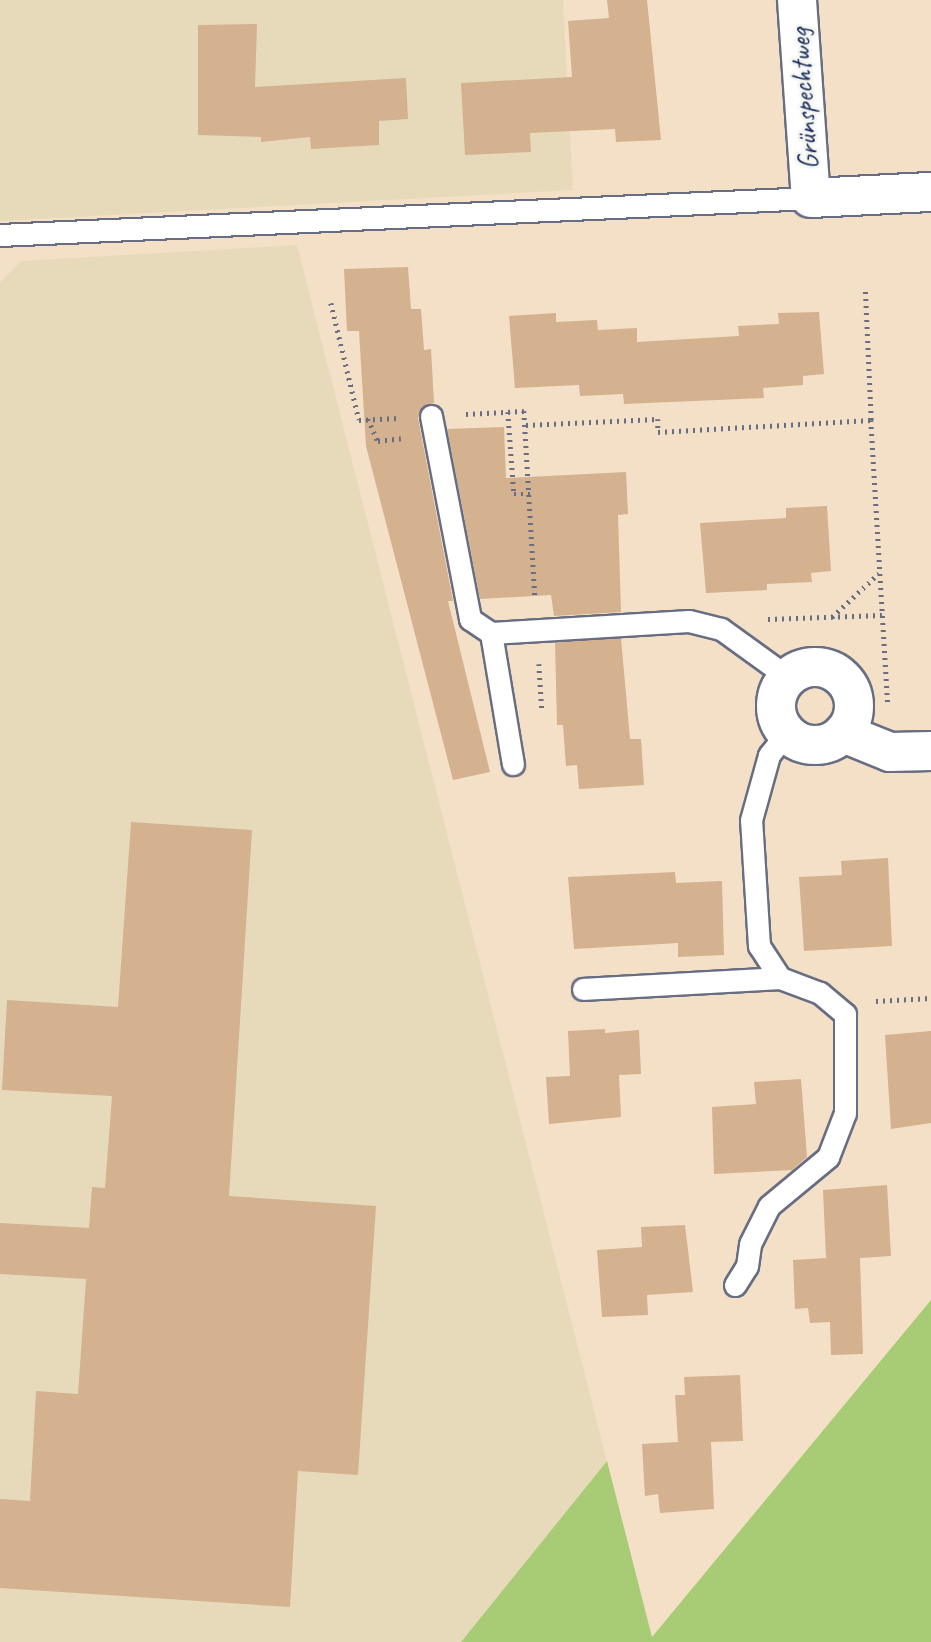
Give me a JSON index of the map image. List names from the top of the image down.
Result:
{
  "streets": {
    "street": ["Grünspechtweg"]
  }
}
